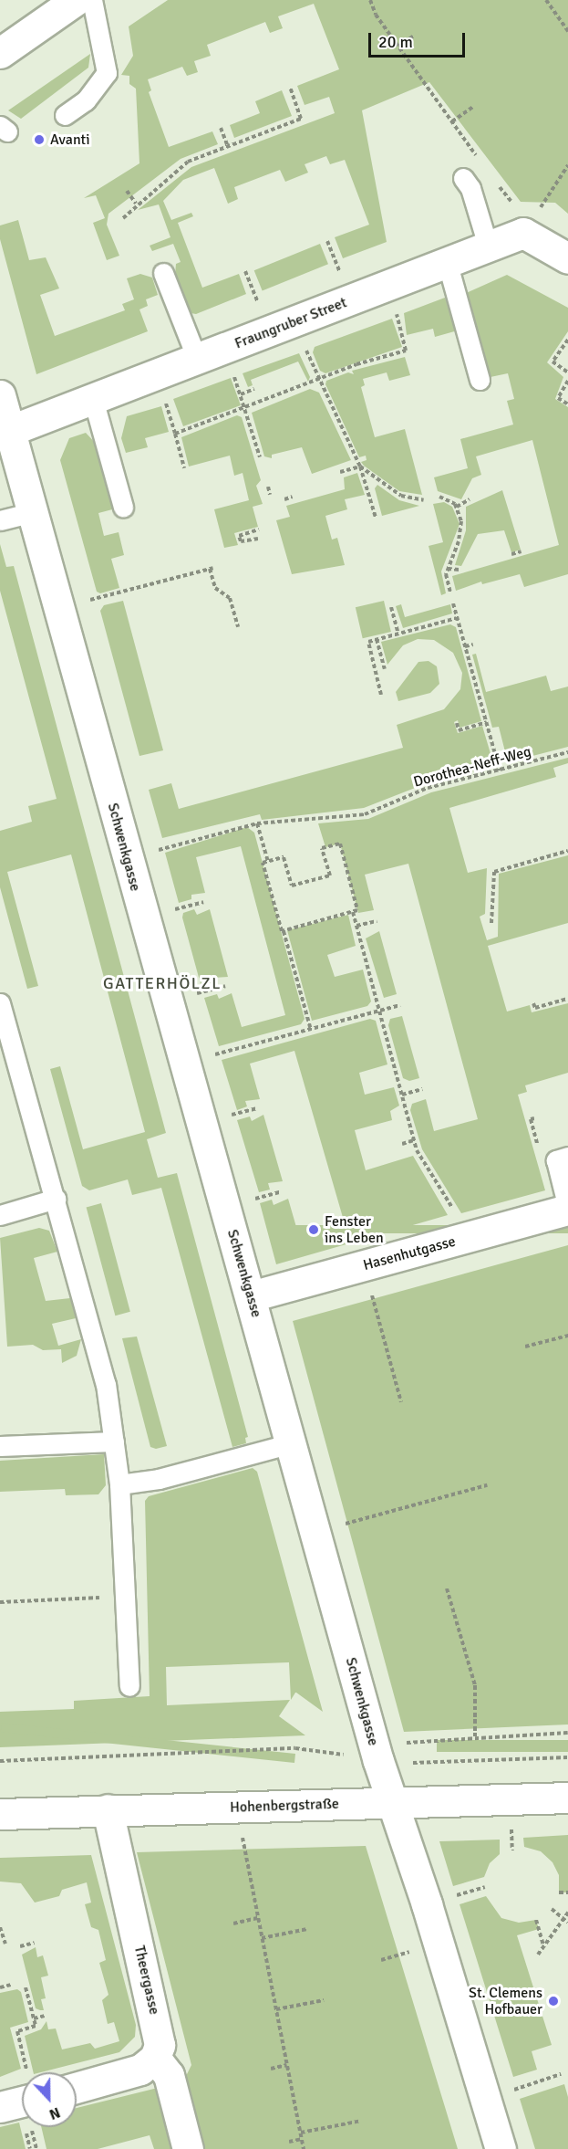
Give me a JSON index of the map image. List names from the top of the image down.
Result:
{
  "streets": {
    "street": [
      "Fraungruber Street",
      "Schwenkgasse",
      "Hasenhutgasse",
      "Hohenbergstraße",
      "Theergasse"
    ],
    "path": ["Dorothea-Neff-Weg"]
  },
  "crossings": [
    ["Fraungruber Street", "Schwenkgasse"],
    ["Dorothea-Neff-Weg", "Schwenkgasse"],
    ["Schwenkgasse", "Hasenhutgasse"],
    ["Schwenkgasse", "Hohenbergstraße"],
    ["Hohenbergstraße", "Theergasse"]
  ],
  "districts": ["GATTERHÖLZL"],
  "places": ["Avanti", "Fenster ins Leben", "St. Clemens Hofbauer"],
  "scale_bar": "20 m",
  "north": "bottom"
}
